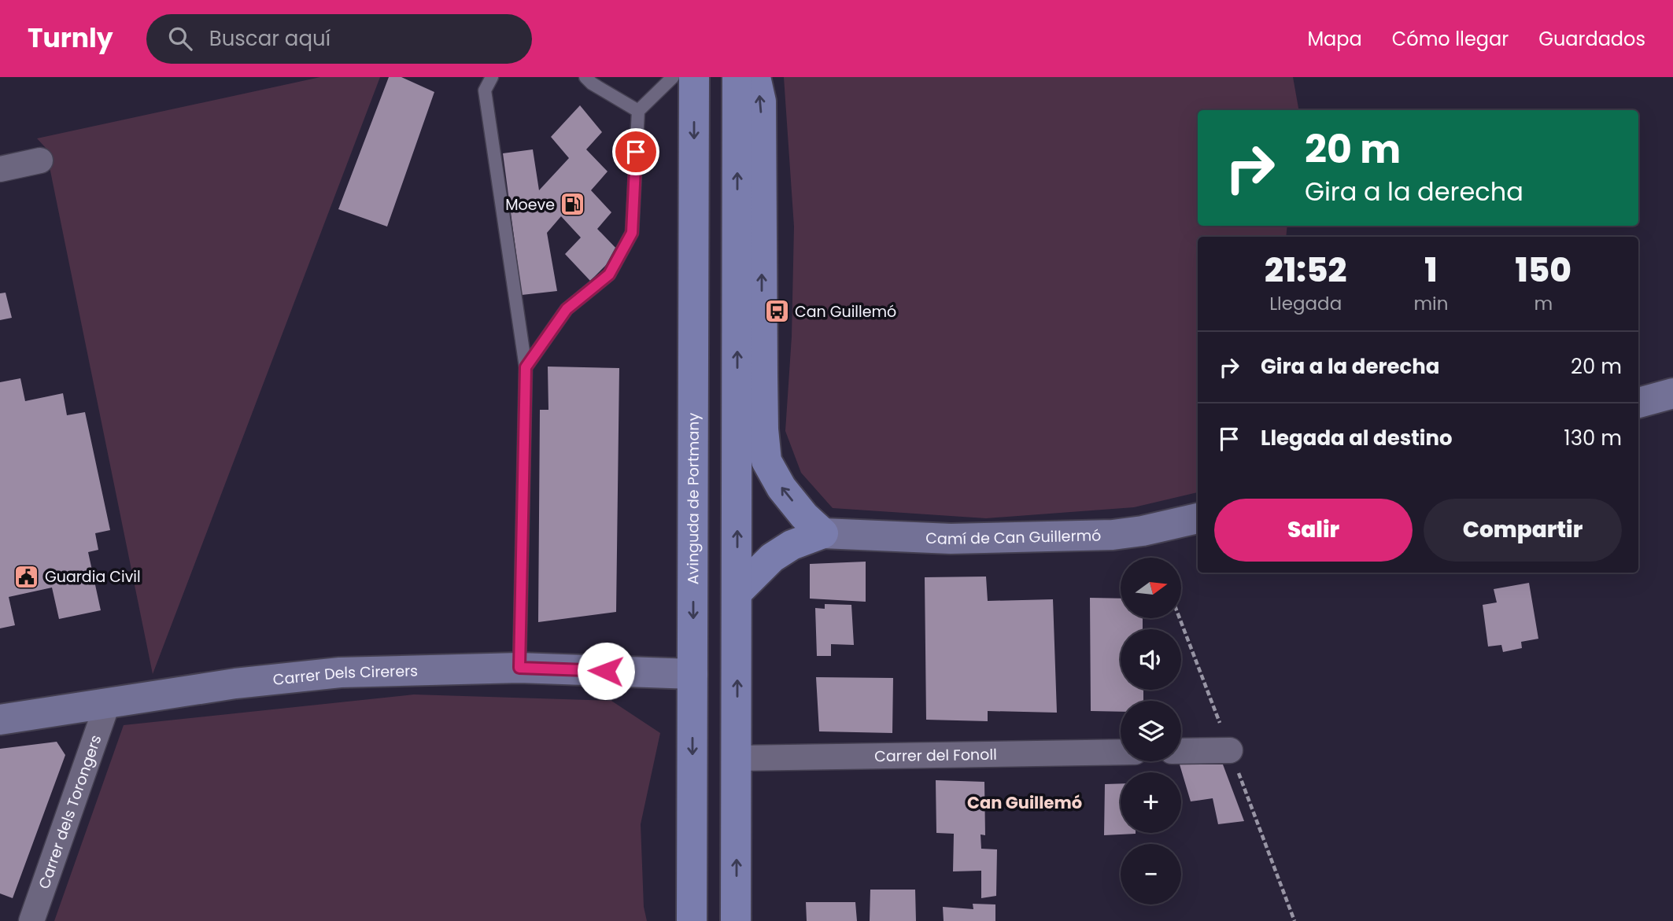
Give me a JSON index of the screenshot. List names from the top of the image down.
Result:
{
  "streets": {
    "main road": ["Avinguda de Portmany"],
    "street": [
      "Camí de Can Guillermó",
      "Carrer Dels Cirerers",
      "Carrer del Fonoll",
      "Carrer dels Torongers"
    ]
  },
  "crossings": [
    ["Avinguda de Portmany", "Carrer Dels Cirerers"],
    ["Carrer Dels Cirerers", "Carrer dels Torongers"]
  ],
  "districts": ["Can Guillemó"],
  "places": {
    "fuel station": ["Moeve"],
    "bus stop": ["Can Guillemó"],
    "public building": ["Guardia Civil"]
  },
  "north": "right",
  "page": {
    "header": "Turnly",
    "search": "Buscar aquí",
    "nav": ["Mapa", "Cómo llegar", "Guardados"],
    "turn": ["20 m", "Gira a la derecha"],
    "eta": [
      "21:52",
      "Llegada",
      "1",
      "min",
      "150",
      "m"
    ],
    "list": [
      {
        "name": "Gira a la derecha",
        "value": "20 m"
      },
      {
        "name": "Llegada al destino",
        "value": "130 m"
      }
    ],
    "buttons": ["Salir", "Compartir"],
    "map_buttons": ["+", "−"]
  }
}
